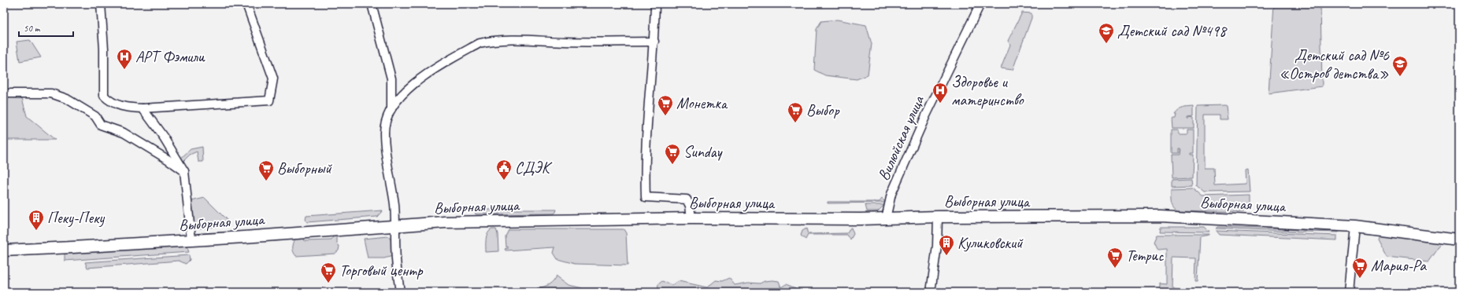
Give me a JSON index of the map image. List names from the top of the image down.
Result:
{
  "streets": {
    "main road": ["Выборная улица"],
    "street": ["Вилюйская улица"]
  },
  "crossings": [
    ["Вилюйская улица", "Выборная улица"]
  ],
  "places": {
    "school or university": ["Детский сад №498", "Детский сад №6 «Остров детства»"],
    "hospital": ["АРТ Фэмили", "Здоровье и материнство"],
    "supermarket": [
      "Монетка",
      "Выбор",
      "Sunday",
      "Выборный",
      "Тетрис",
      "Мария-Ра",
      "Торговый центр"
    ],
    "public building": ["СДЭК"],
    "building": ["Пеку-Пеку", "Куликовский"]
  },
  "scale_bar": "50 m"
}
